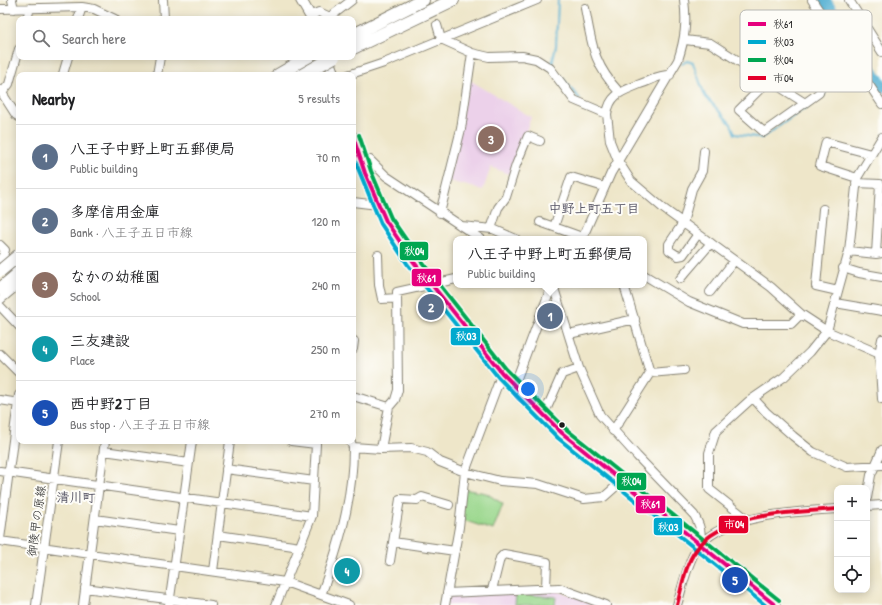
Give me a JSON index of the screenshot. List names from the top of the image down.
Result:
{
  "streets": {
    "street": ["御陵甲の原線"]
  },
  "districts": ["中野上町五丁目", "清川町"],
  "lines": [
    "transit line 秋04",
    "transit line 秋61",
    "transit line 秋03",
    "transit line 市04"
  ],
  "legend": [
    "秋61",
    "秋03",
    "秋04",
    "市04"
  ],
  "page": {
    "search": "Search here",
    "heading": ["Nearby", "5 results"],
    "pins": [
      "3",
      "2",
      "1",
      "4",
      "5"
    ],
    "list": [
      {
        "mark": "1",
        "name": "八王子中野上町五郵便局",
        "note": "Public building",
        "value": "70 m"
      },
      {
        "mark": "2",
        "name": "多摩信用金庫",
        "note": "Bank · 八王子五日市線",
        "value": "120 m"
      },
      {
        "mark": "3",
        "name": "なかの幼稚園",
        "note": "School",
        "value": "240 m"
      },
      {
        "mark": "4",
        "name": "三友建設",
        "note": "Place",
        "value": "250 m"
      },
      {
        "mark": "5",
        "name": "西中野2丁目",
        "note": "Bus stop · 八王子五日市線",
        "value": "270 m"
      }
    ],
    "popup": ["八王子中野上町五郵便局", "Public building"],
    "map_buttons": ["+", "−"]
  }
}
